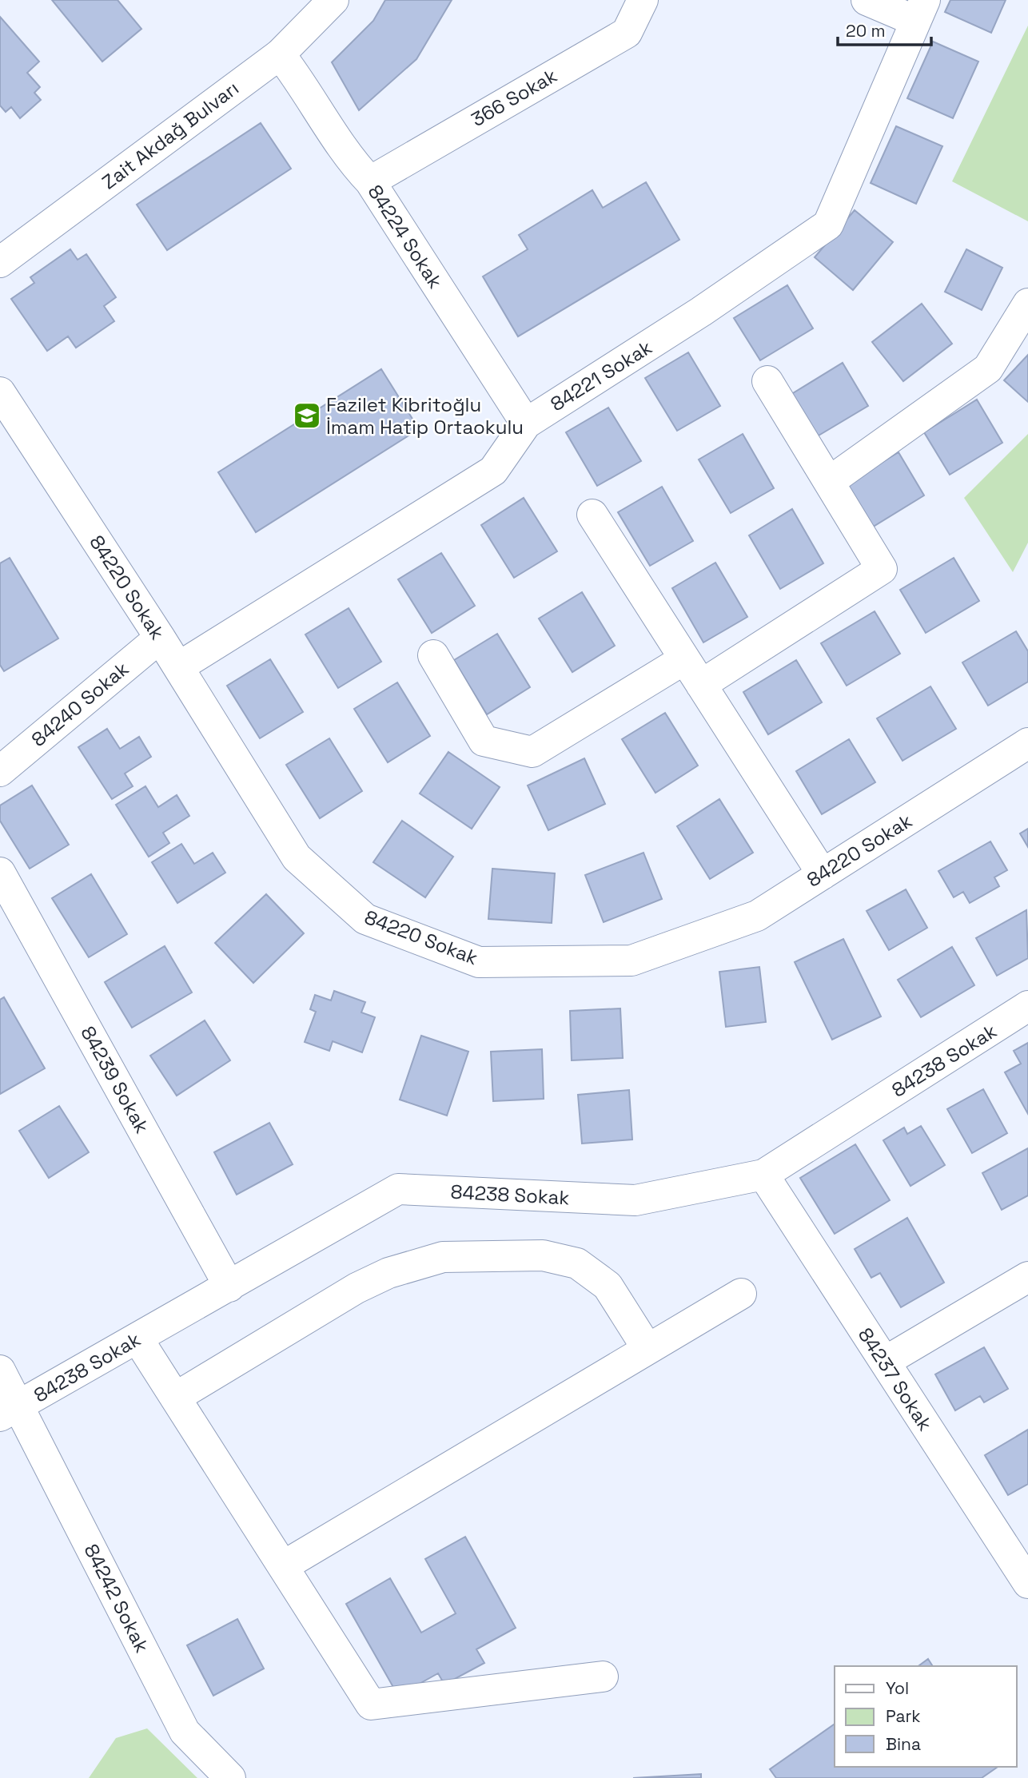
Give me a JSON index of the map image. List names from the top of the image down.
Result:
{
  "streets": {
    "street": [
      "366 Sokak",
      "Zait Akdağ Bulvarı",
      "84224 Sokak",
      "84221 Sokak",
      "84220 Sokak",
      "84240 Sokak",
      "84238 Sokak",
      "84239 Sokak",
      "84237 Sokak",
      "84242 Sokak"
    ]
  },
  "crossings": [
    ["366 Sokak", "84224 Sokak"],
    ["Zait Akdağ Bulvarı", "84224 Sokak"],
    ["84224 Sokak", "84221 Sokak"],
    ["84221 Sokak", "84220 Sokak"],
    ["84220 Sokak", "84240 Sokak"],
    ["84238 Sokak", "84239 Sokak"],
    ["84238 Sokak", "84237 Sokak"],
    ["84238 Sokak", "84242 Sokak"]
  ],
  "places": {
    "school or university": ["Fazilet Kibritoğlu İmam Hatip Ortaokulu"]
  },
  "legend": ["Yol", "Park", "Bina"],
  "scale_bar": "20 m"
}
